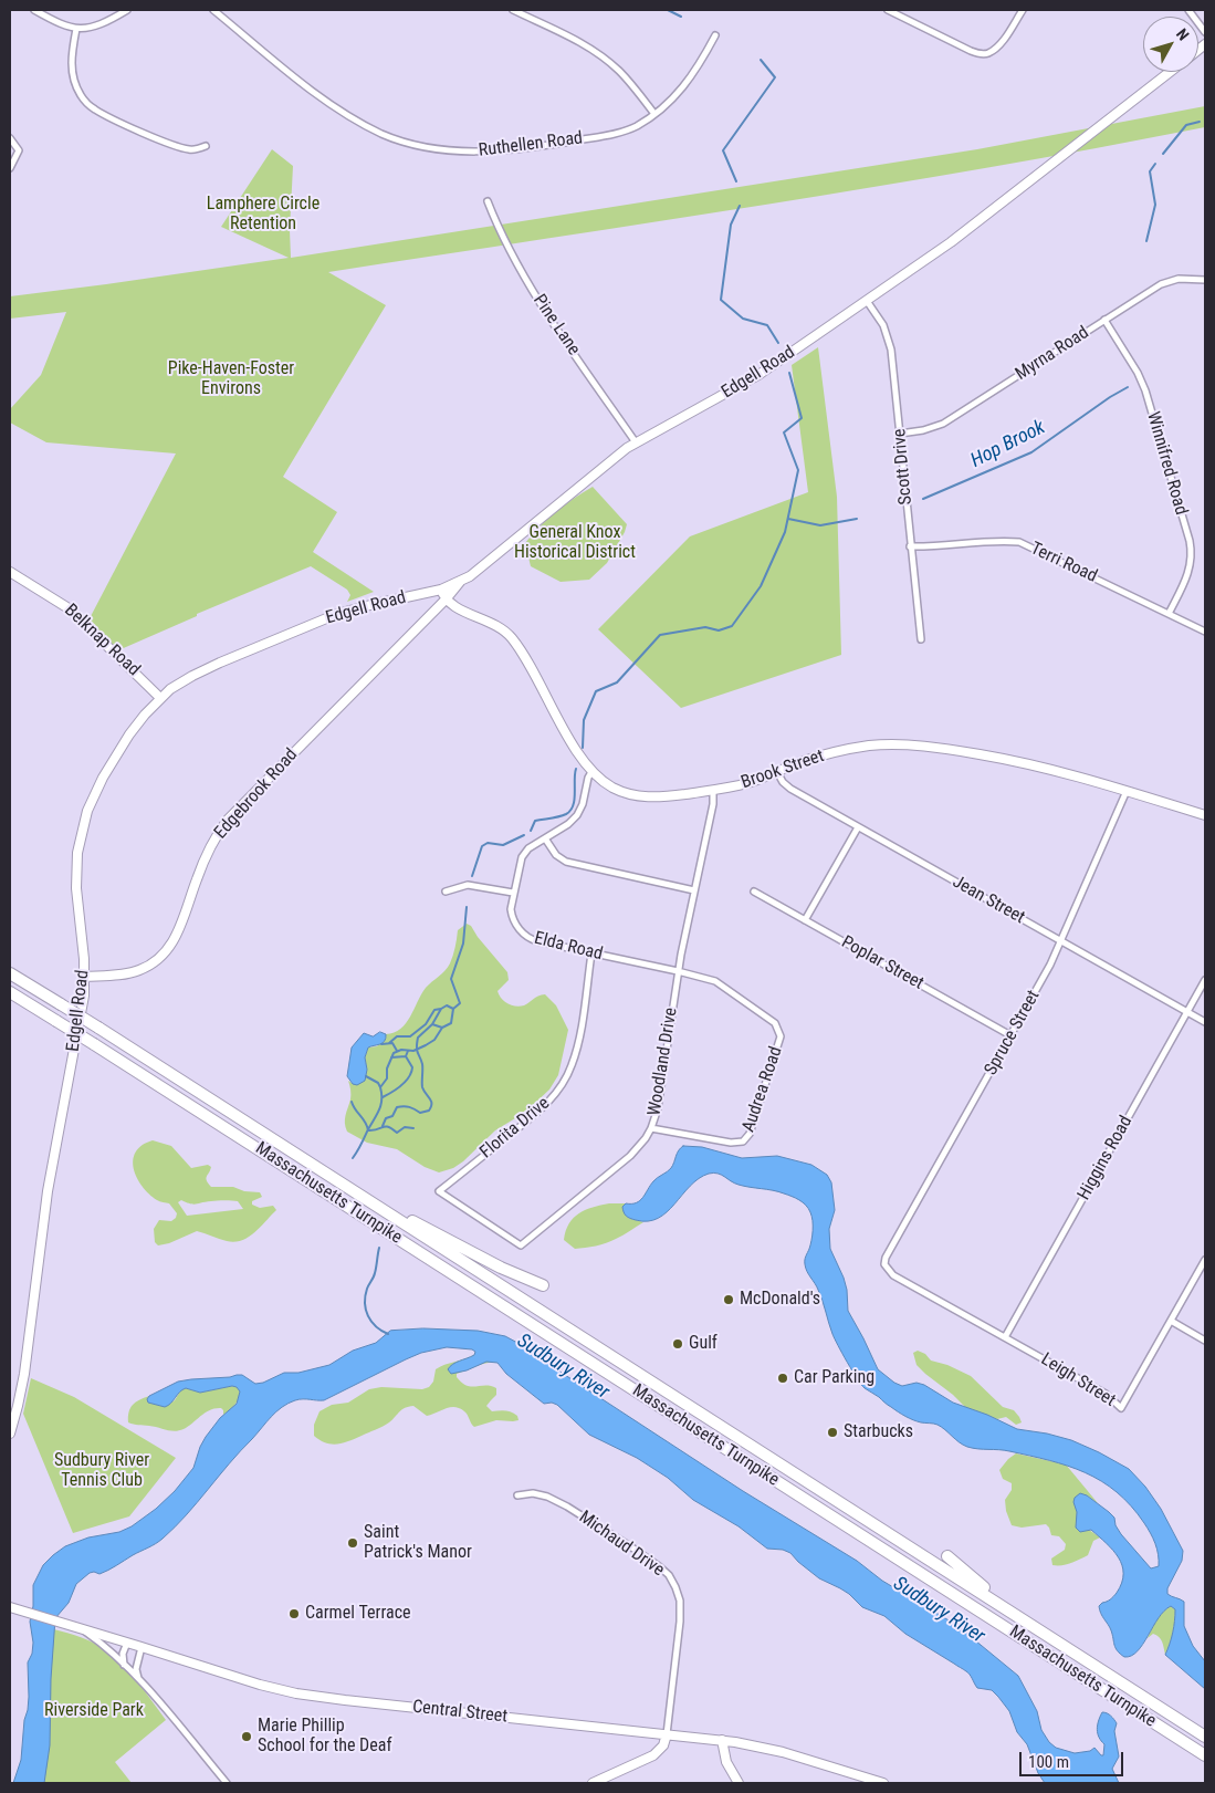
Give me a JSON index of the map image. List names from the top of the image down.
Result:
{
  "streets": {
    "highway": ["Massachusetts Turnpike"],
    "main road": [
      "Edgell Road",
      "Belknap Road",
      "Brook Street",
      "Edgebrook Road",
      "Central Street"
    ],
    "street": [
      "Ruthellen Road",
      "Pine Lane",
      "Myrna Road",
      "Winnifred Road",
      "Scott Drive",
      "Terri Road",
      "Jean Street",
      "Elda Road",
      "Poplar Street",
      "Spruce Street",
      "Woodland Drive",
      "Audrea Road",
      "Florita Drive",
      "Higgins Road",
      "Leigh Street",
      "Michaud Drive"
    ]
  },
  "crossings": [
    ["Pine Lane", "Edgell Road"],
    ["Myrna Road", "Winnifred Road"],
    ["Myrna Road", "Scott Drive"],
    ["Edgell Road", "Scott Drive"],
    ["Edgell Road", "Belknap Road"],
    ["Edgell Road", "Edgebrook Road"],
    ["Winnifred Road", "Terri Road"],
    ["Scott Drive", "Terri Road"],
    ["Brook Street", "Edgebrook Road"],
    ["Brook Street", "Jean Street"],
    ["Brook Street", "Elda Road"],
    ["Brook Street", "Spruce Street"],
    ["Brook Street", "Woodland Drive"],
    ["Jean Street", "Spruce Street"],
    ["Jean Street", "Higgins Road"],
    ["Elda Road", "Woodland Drive"],
    ["Elda Road", "Audrea Road"],
    ["Elda Road", "Florita Drive"],
    ["Poplar Street", "Spruce Street"],
    ["Spruce Street", "Leigh Street"],
    ["Woodland Drive", "Audrea Road"],
    ["Woodland Drive", "Florita Drive"],
    ["Higgins Road", "Leigh Street"],
    ["Michaud Drive", "Central Street"]
  ],
  "water": ["Hop Brook", "Sudbury River"],
  "parks": [
    "Lamphere Circle Retention",
    "Pike-Haven-Foster Environs",
    "General Knox Historical District",
    "Sudbury River Tennis Club",
    "Riverside Park"
  ],
  "places": [
    "McDonald's",
    "Gulf",
    "Car Parking",
    "Starbucks",
    "Saint Patrick's Manor",
    "Carmel Terrace",
    "Marie Phillip School for the Deaf"
  ],
  "scale_bar": "100 m",
  "north": "top right"
}
